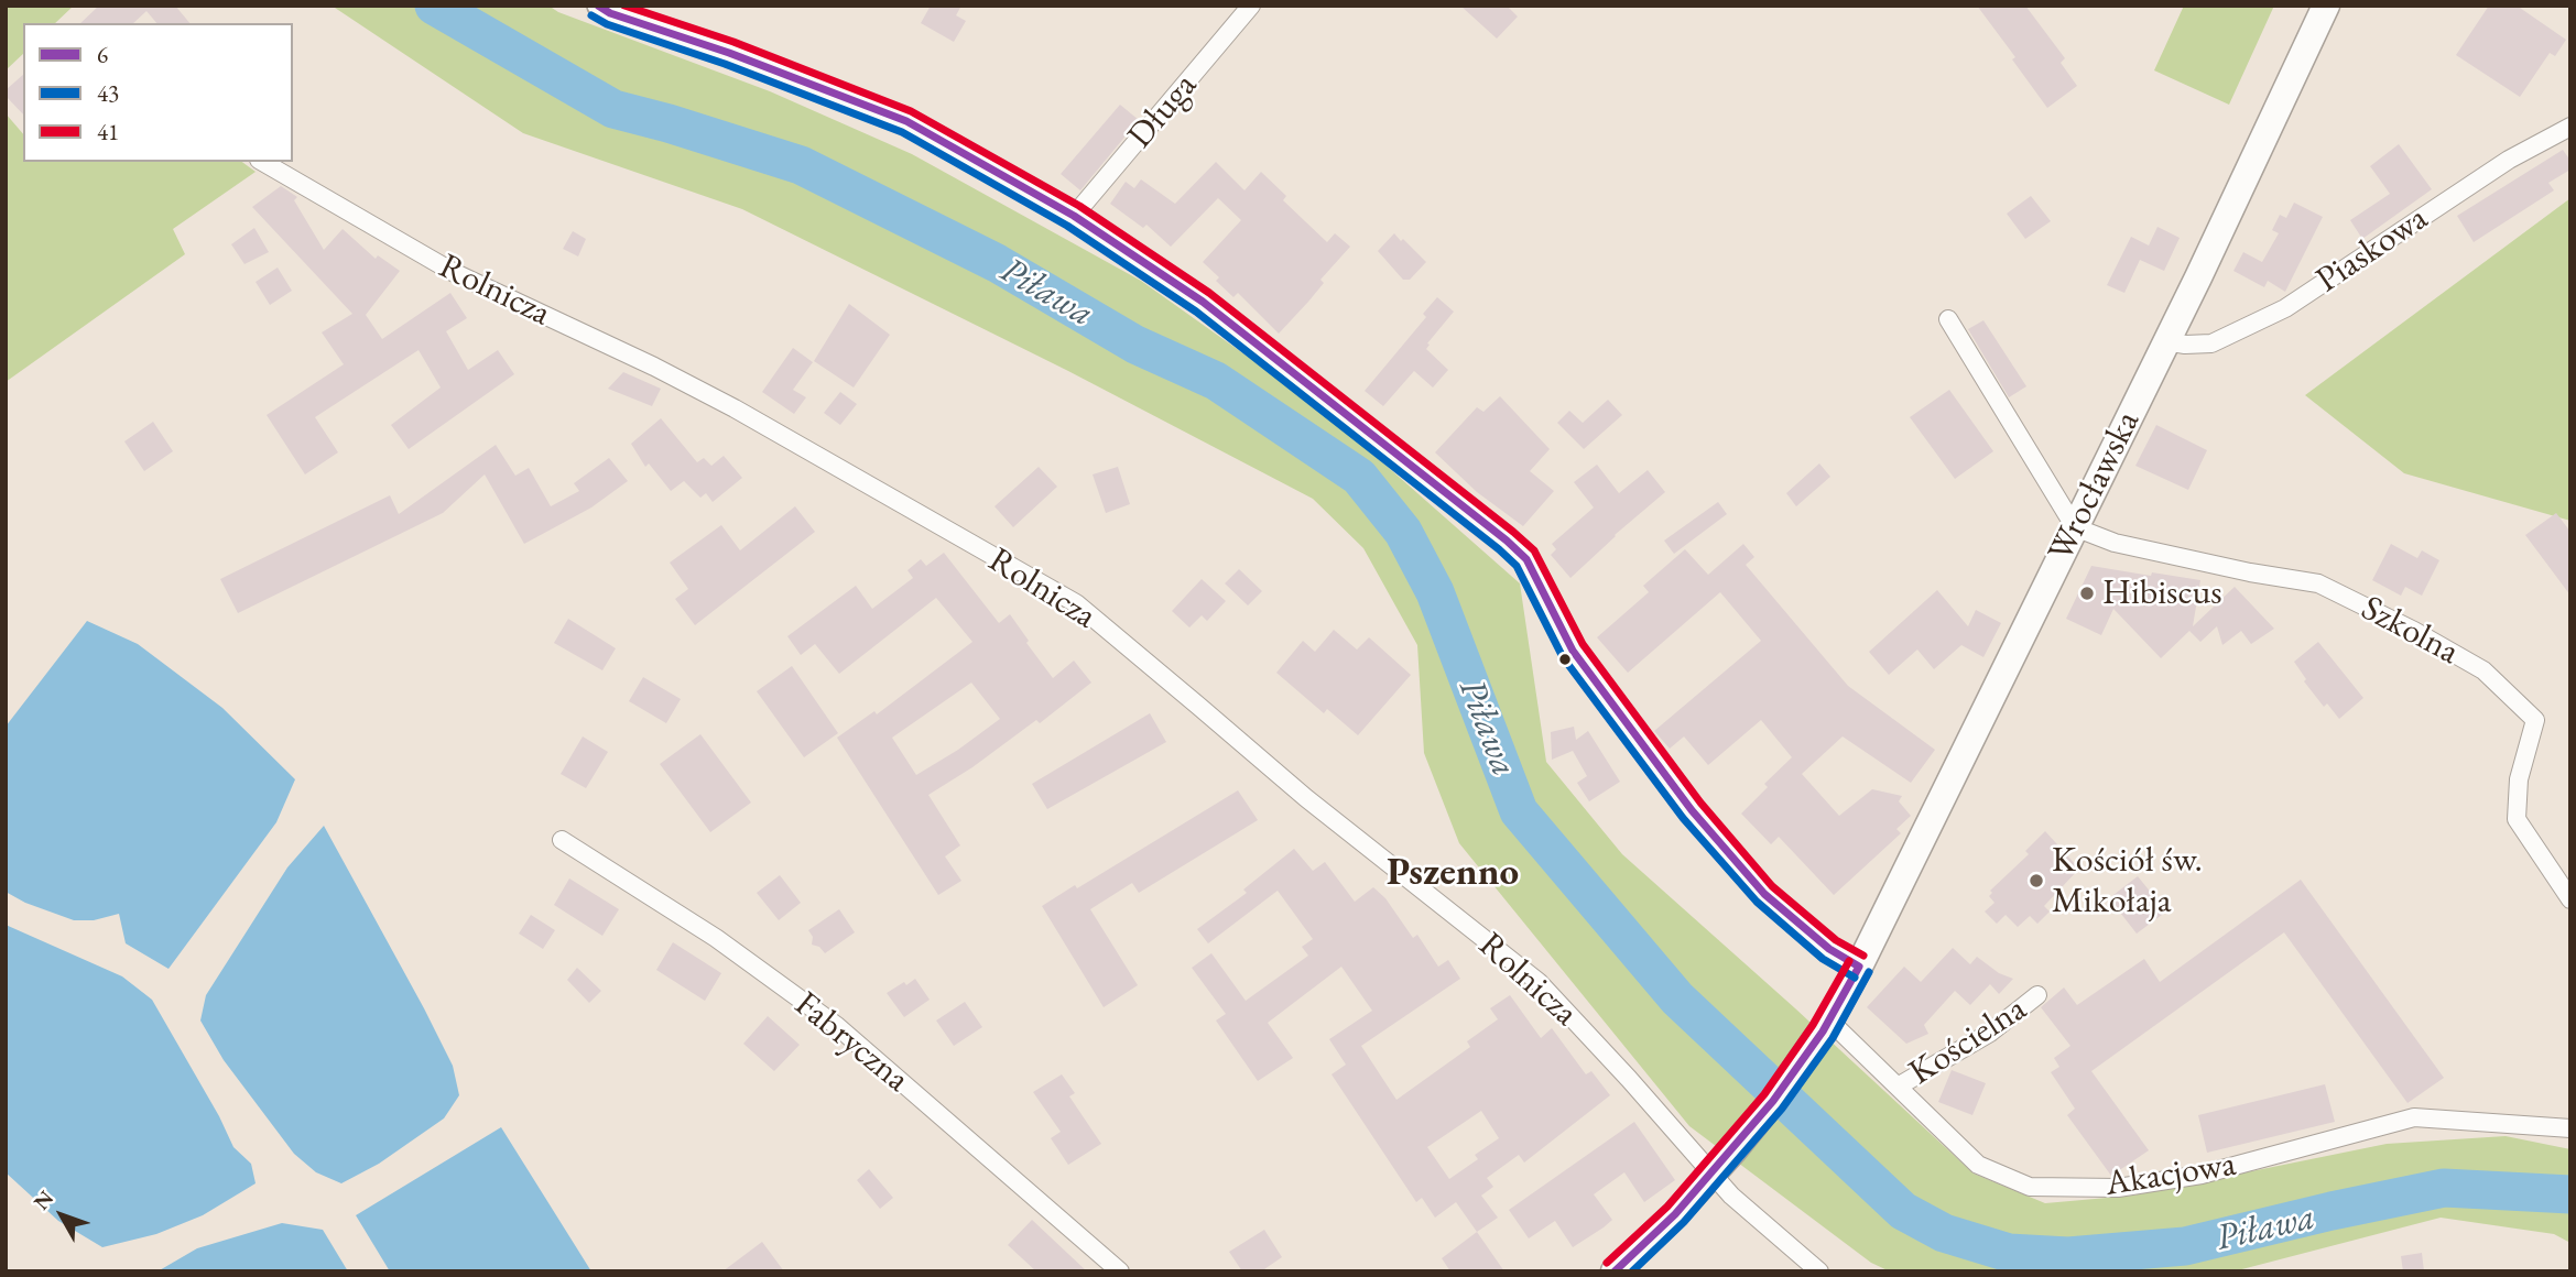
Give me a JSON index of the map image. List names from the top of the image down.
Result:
{
  "streets": {
    "main road": ["Wrocławska"],
    "street": [
      "Długa",
      "Piaskowa",
      "Rolnicza",
      "Szkolna",
      "Kościelna",
      "Fabryczna",
      "Akacjowa"
    ]
  },
  "crossings": [
    ["Piaskowa", "Wrocławska"],
    ["Rolnicza", "Wrocławska"],
    ["Wrocławska", "Szkolna"],
    ["Wrocławska", "Akacjowa"],
    ["Kościelna", "Akacjowa"]
  ],
  "districts": ["Pszenno"],
  "water": ["Piława"],
  "places": ["Hibiscus", "Kościół św. Mikołaja"],
  "lines": ["transit line 6", "transit line 41", "transit line 43"],
  "legend": ["6", "43", "41"],
  "north": "top left"
}
